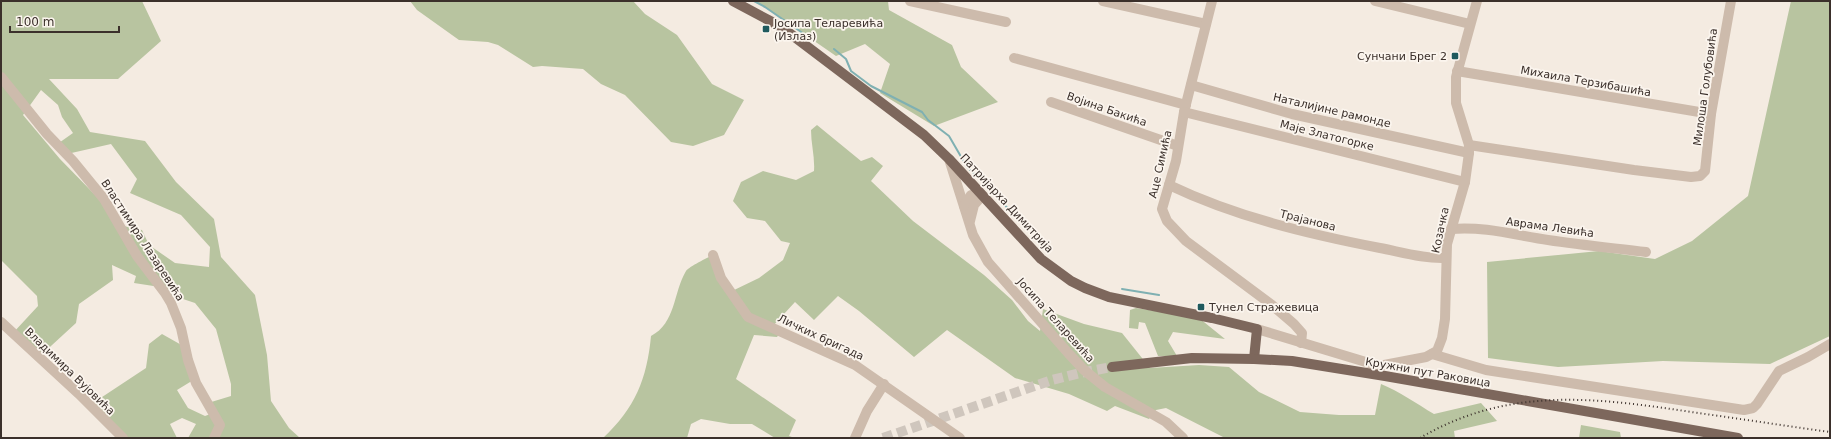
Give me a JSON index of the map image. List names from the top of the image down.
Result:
{
  "streets": {
    "main road": ["Патријарха Димитрија", "Кружни пут Раковица"],
    "street": [
      "Михаила Терзибашића",
      "Милоша Голубовића",
      "Војина Бакића",
      "Наталијине рамонде",
      "Маје Златогорке",
      "Аце Симића",
      "Трајанова",
      "Аврама Левића",
      "Козачка",
      "Властимира Лазаревића",
      "Јосипа Теларевића",
      "Личких бригада",
      "Владимира Вујовића"
    ]
  },
  "crossings": [
    ["Михаила Терзибашића", "Милоша Голубовића"],
    ["Михаила Терзибашића", "Козачка"],
    ["Милоша Голубовића", "Наталијине рамонде"],
    ["Војина Бакића", "Аце Симића"],
    ["Наталијине рамонде", "Аце Симића"],
    ["Наталијине рамонде", "Козачка"],
    ["Маје Златогорке", "Аце Симића"],
    ["Маје Златогорке", "Козачка"],
    ["Аце Симића", "Патријарха Димитрија"],
    ["Аце Симића", "Трајанова"],
    ["Патријарха Димитрија", "Јосипа Теларевића"],
    ["Трајанова", "Козачка"],
    ["Аврама Левића", "Козачка"]
  ],
  "places": {
    "transit": ["Јосипа Теларевића (Излаз)", "Сунчани Брег 2", "Тунел Стражевица"]
  },
  "scale_bar": "100 m"
}
